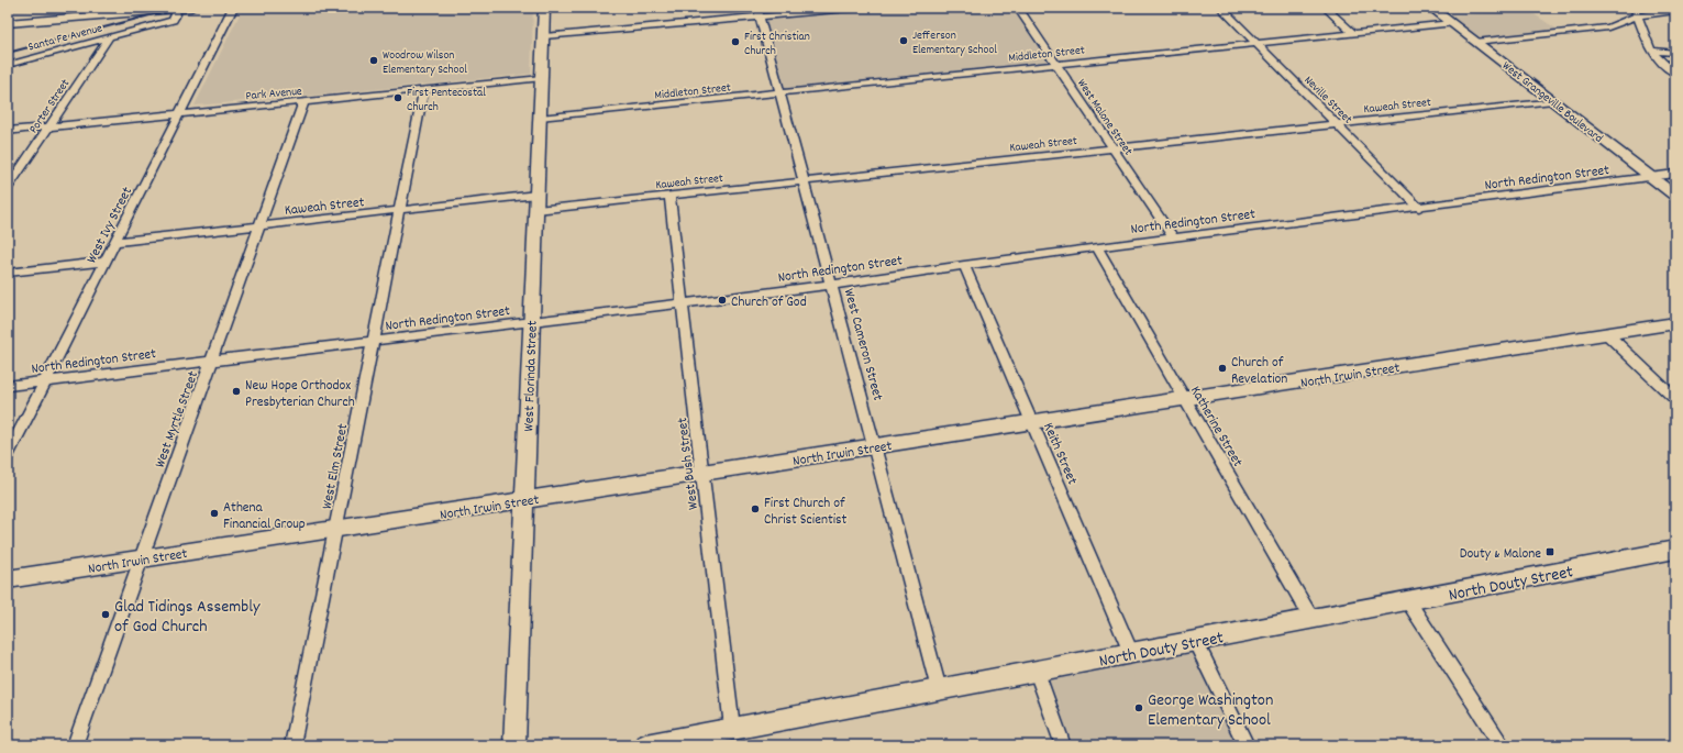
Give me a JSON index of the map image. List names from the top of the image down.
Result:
{
  "streets": {
    "street": [
      "Santa Fe Avenue",
      "Middleton Street",
      "Park Avenue",
      "Neville Street",
      "West Grangeville Boulevard",
      "Kaweah Street",
      "Porter Street",
      "West Malone Street",
      "North Redington Street",
      "West Ivy Street",
      "West Cameron Street",
      "North Irwin Street",
      "West Florinda Street",
      "West Myrtle Street",
      "Katherine Street",
      "Keith Street",
      "West Bush Street",
      "West Elm Street",
      "North Douty Street"
    ]
  },
  "crossings": [
    ["Santa Fe Avenue", "Porter Street"],
    ["Middleton Street", "Neville Street"],
    ["Middleton Street", "West Grangeville Boulevard"],
    ["Middleton Street", "West Malone Street"],
    ["Middleton Street", "West Cameron Street"],
    ["Middleton Street", "West Florinda Street"],
    ["Park Avenue", "Porter Street"],
    ["Park Avenue", "West Ivy Street"],
    ["Park Avenue", "West Florinda Street"],
    ["Park Avenue", "West Myrtle Street"],
    ["Park Avenue", "West Elm Street"],
    ["Neville Street", "Kaweah Street"],
    ["Neville Street", "North Redington Street"],
    ["West Grangeville Boulevard", "Kaweah Street"],
    ["West Grangeville Boulevard", "North Redington Street"],
    ["Kaweah Street", "West Malone Street"],
    ["Kaweah Street", "West Ivy Street"],
    ["Kaweah Street", "West Cameron Street"],
    ["Kaweah Street", "West Florinda Street"],
    ["Kaweah Street", "West Myrtle Street"],
    ["Kaweah Street", "West Bush Street"],
    ["Kaweah Street", "West Elm Street"],
    ["West Malone Street", "North Redington Street"],
    ["North Redington Street", "West Ivy Street"],
    ["North Redington Street", "West Cameron Street"],
    ["North Redington Street", "West Florinda Street"],
    ["North Redington Street", "West Myrtle Street"],
    ["North Redington Street", "Katherine Street"],
    ["North Redington Street", "Keith Street"],
    ["North Redington Street", "West Bush Street"],
    ["North Redington Street", "West Elm Street"],
    ["West Cameron Street", "North Irwin Street"],
    ["West Cameron Street", "North Douty Street"],
    ["North Irwin Street", "West Florinda Street"],
    ["North Irwin Street", "West Myrtle Street"],
    ["North Irwin Street", "Katherine Street"],
    ["North Irwin Street", "Keith Street"],
    ["North Irwin Street", "West Bush Street"],
    ["North Irwin Street", "West Elm Street"],
    ["Katherine Street", "North Douty Street"],
    ["Keith Street", "North Douty Street"],
    ["West Bush Street", "North Douty Street"]
  ],
  "places": {
    "other": [
      "Jefferson Elementary School",
      "First Christian Church",
      "Woodrow Wilson Elementary School",
      "First Pentecostal Church",
      "Church of God",
      "Church of Revelation",
      "New Hope Orthodox Presbyterian Church",
      "First Church of Christ Scientist",
      "Athena Financial Group",
      "Glad Tidings Assembly of God Church",
      "George Washington Elementary School"
    ],
    "transit": ["Douty & Malone"]
  }
}
